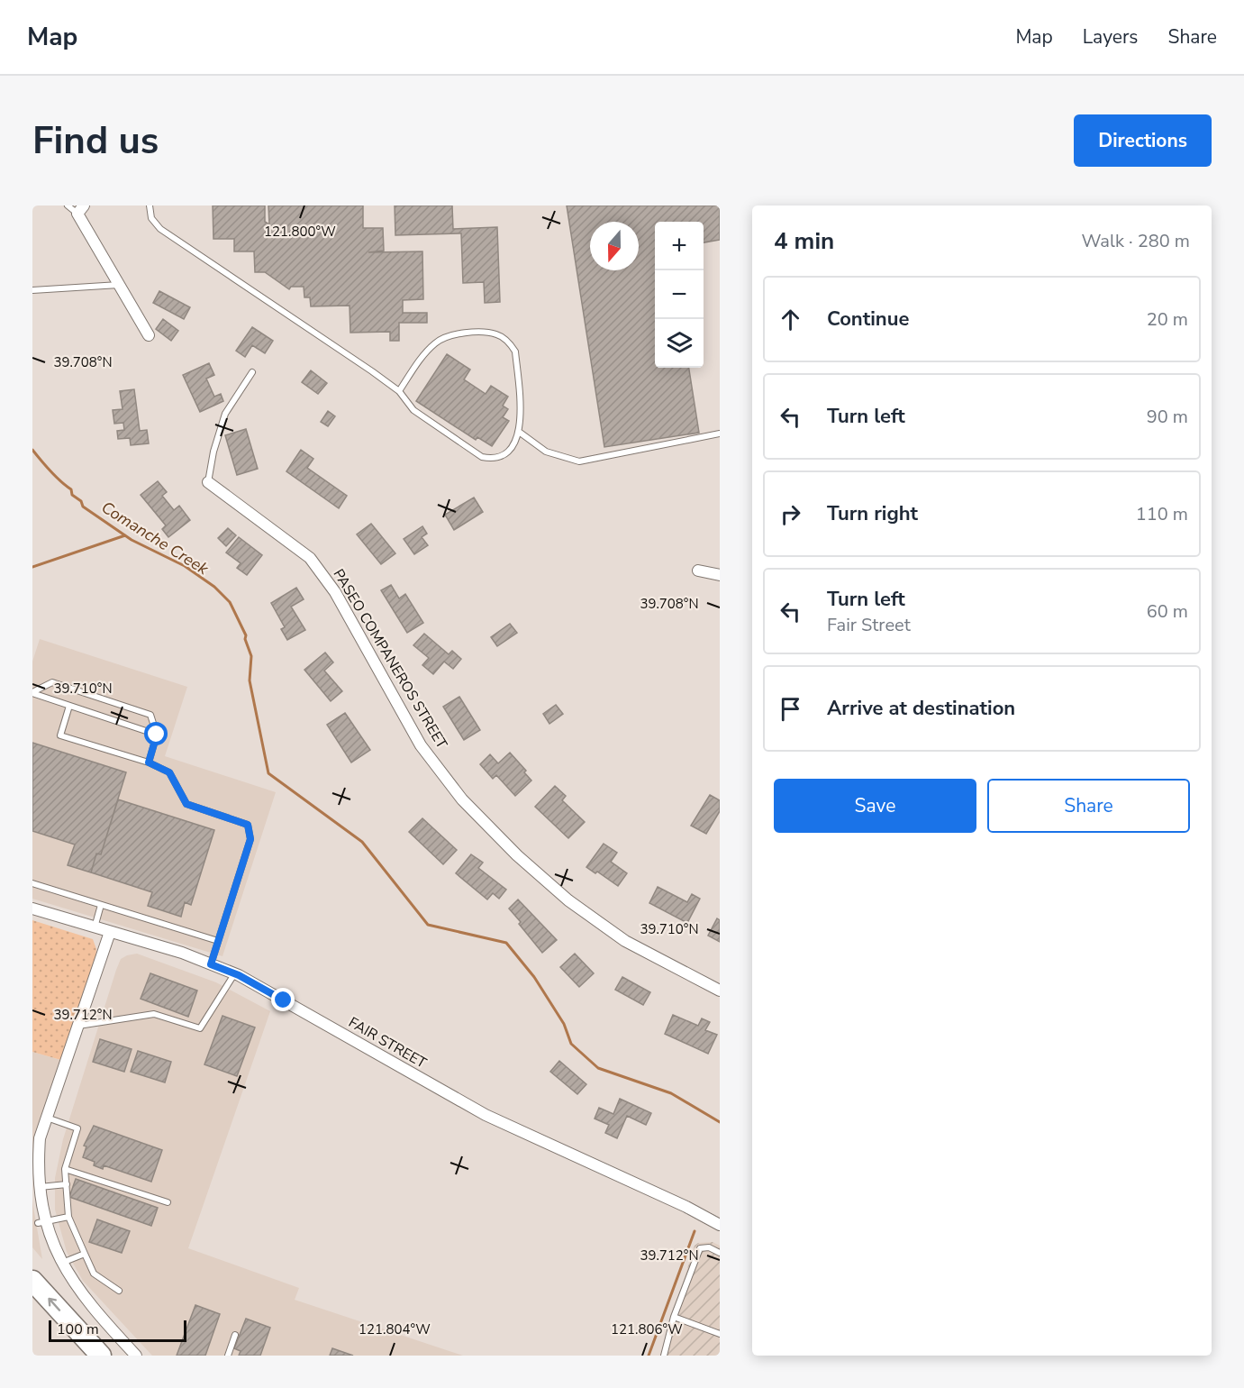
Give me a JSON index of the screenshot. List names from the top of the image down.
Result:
{
  "streets": {
    "street": ["PASEO COMPANEROS STREET", "FAIR STREET"]
  },
  "water": ["Comanche Creek"],
  "scale_bar": "100 m",
  "north": "bottom",
  "page": {
    "header": "Map",
    "nav": ["Map", "Layers", "Share"],
    "buttons": [
      "Directions",
      ["Save", "Share"]
    ],
    "title": "Find us",
    "heading": ["4 min", "Walk · 280 m"],
    "map_buttons": ["+", "−"],
    "list": [
      ["Continue", "20 m"],
      ["Turn left", "90 m"],
      ["Turn right", "110 m"],
      ["Turn left", "Fair Street", "60 m"],
      "Arrive at destination"
    ],
    "scale": "100 m"
  },
  "coordinates": [
    "121.800°W",
    "39.708°N",
    "39.710°N",
    "39.712°N",
    "121.804°W",
    "121.806°W"
  ]
}
